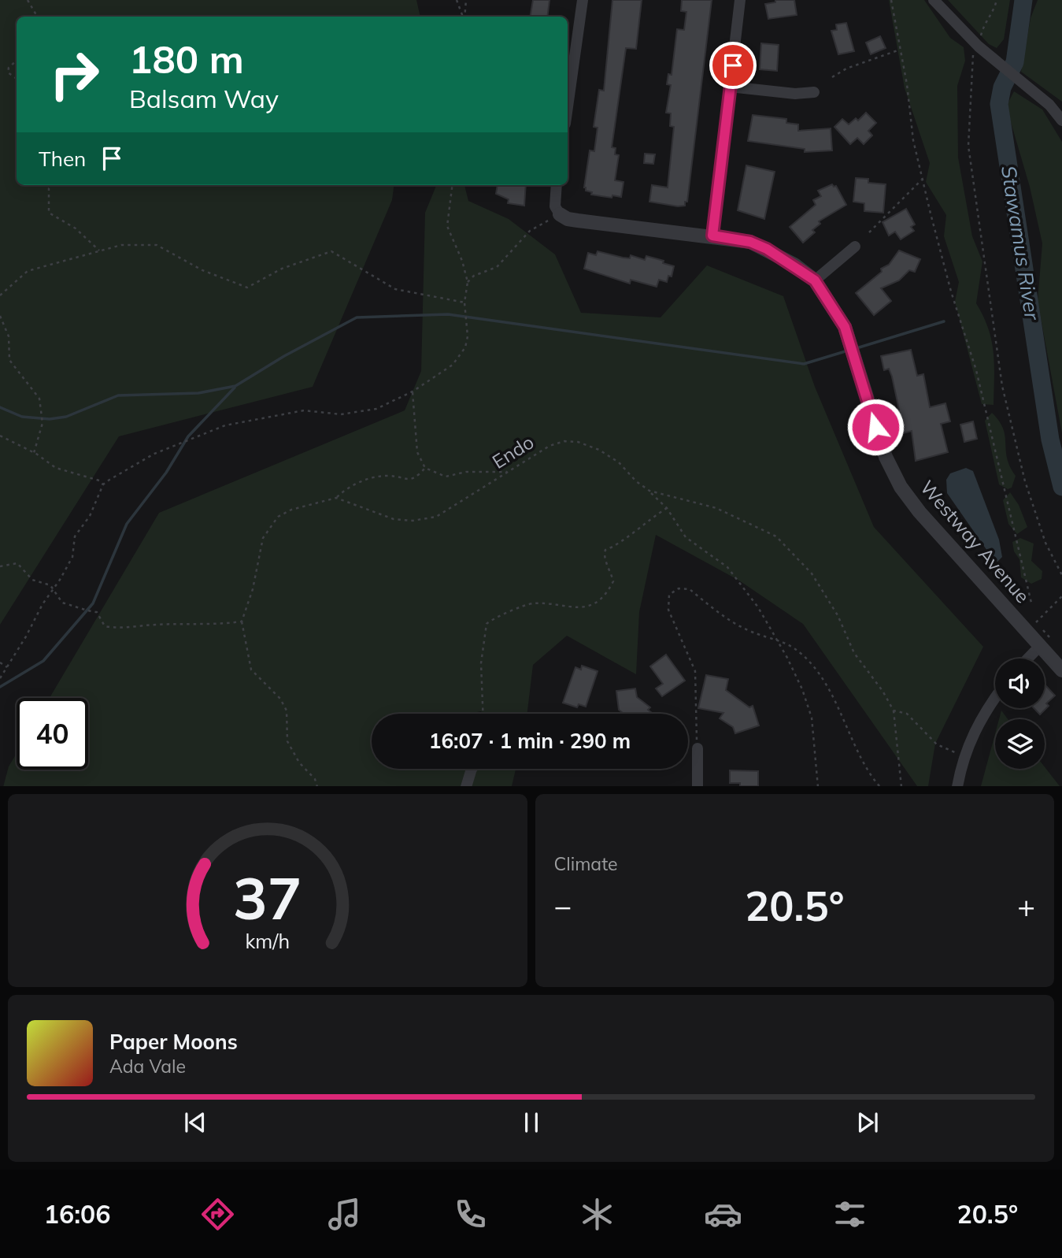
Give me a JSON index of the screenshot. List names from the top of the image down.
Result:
{
  "streets": {
    "street": ["Westway Avenue"],
    "path": ["Endo"]
  },
  "water": ["Stawamus River"],
  "page": {
    "turn": ["180 m", "Balsam Way"],
    "then": "Then",
    "limit": "40",
    "trip": "16:07 · 1 min · 290 m",
    "tile": "Climate",
    "heat": ["−", "20.5°", "+"],
    "song": ["Paper Moons", "Ada Vale"],
    "tabs": ["16:06", "20.5°"],
    "gauge": ["37", "km/h"]
  }
}
